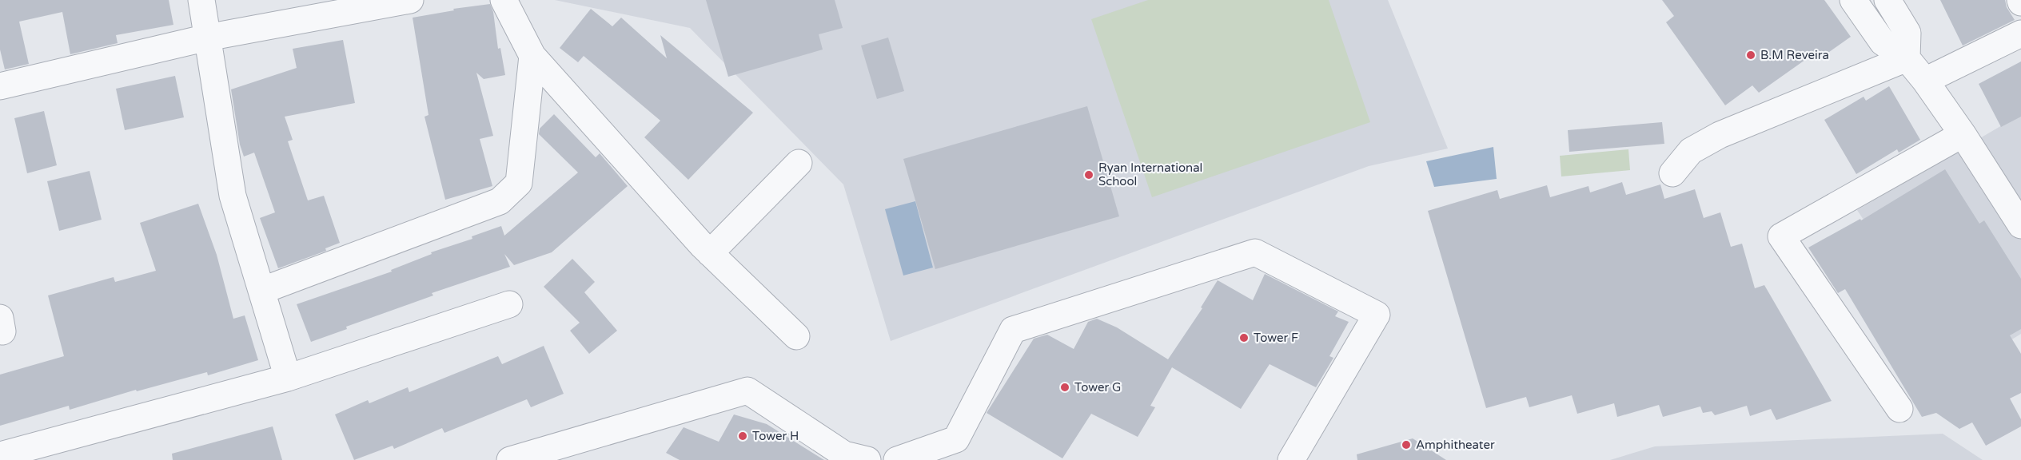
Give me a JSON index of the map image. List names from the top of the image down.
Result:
{
  "places": [
    "B.M Reveira",
    "Ryan International School",
    "Tower F",
    "Tower G",
    "Tower H",
    "Amphitheater"
  ]
}
